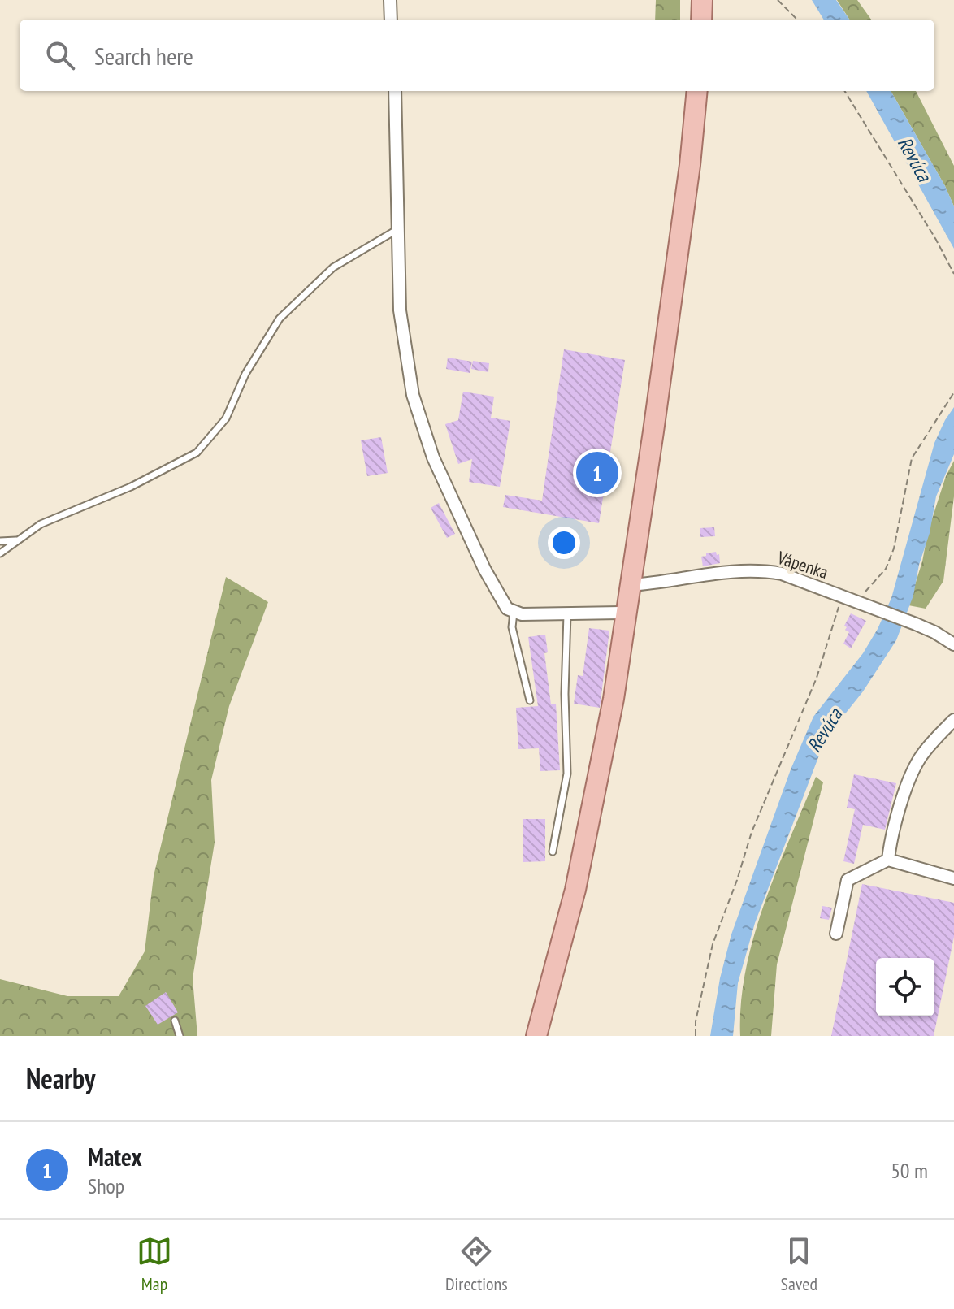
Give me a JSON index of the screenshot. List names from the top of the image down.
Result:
{
  "streets": {
    "street": ["Vápenka"]
  },
  "water": ["Revúca"],
  "page": {
    "search": "Search here",
    "pins": "1",
    "heading": "Nearby",
    "list": [
      {
        "mark": "1",
        "name": "Matex",
        "note": "Shop",
        "value": "50 m"
      }
    ],
    "nav": ["Map", "Directions", "Saved"]
  }
}
